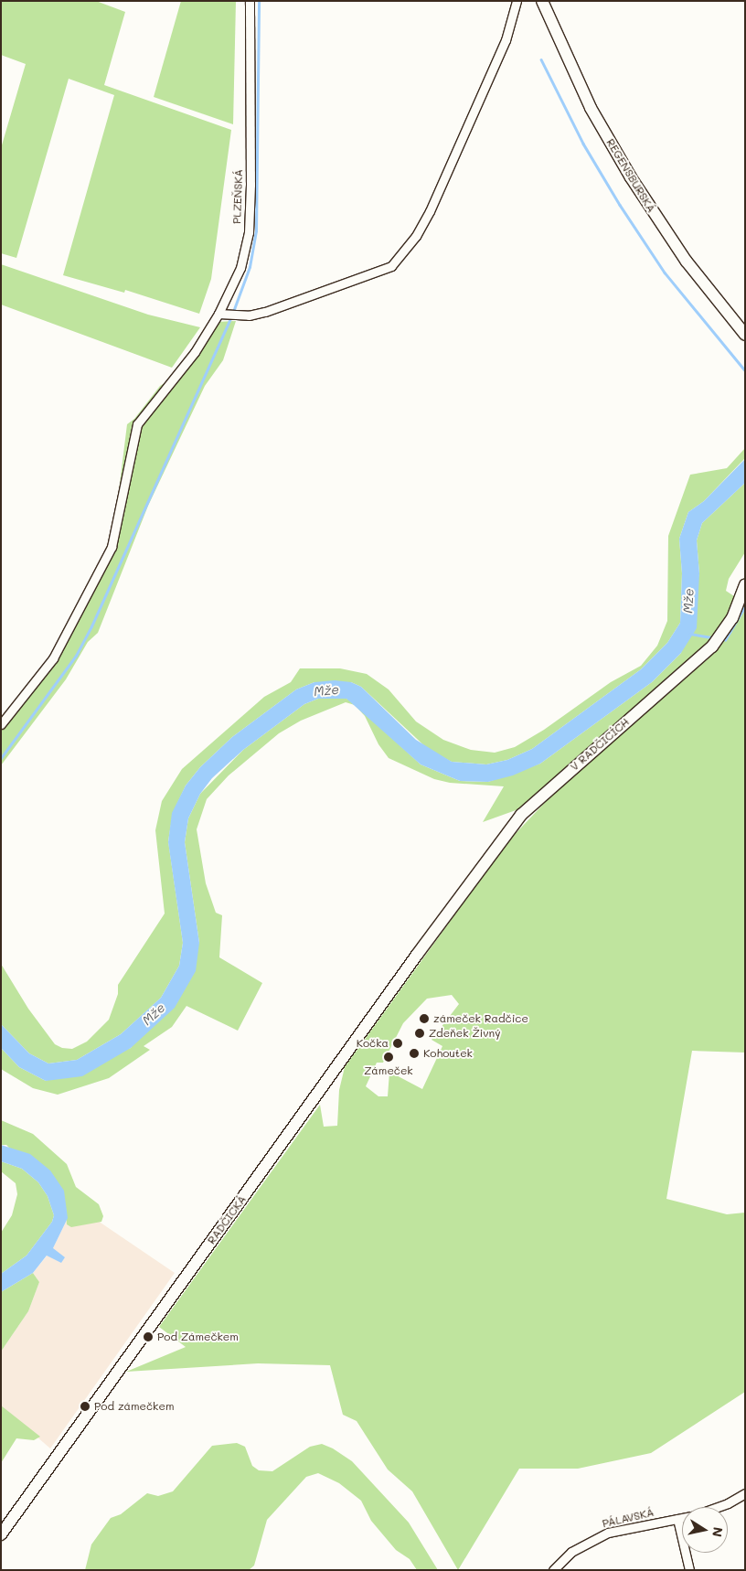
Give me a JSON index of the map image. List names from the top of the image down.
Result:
{
  "streets": {
    "street": [
      "REGENSBURSKÁ",
      "PLZEŇSKÁ",
      "V RADČICÍCH",
      "RADČICKÁ",
      "PÁLAVSKÁ"
    ]
  },
  "crossings": [
    ["V RADČICÍCH", "RADČICKÁ"]
  ],
  "water": ["Mže"],
  "places": [
    "zámeček Radčice",
    "Zdeňek Živný",
    "Kočka",
    "Kohoutek",
    "Zámeček",
    "Pod Zámečkem",
    "Pod zámečkem"
  ],
  "north": "right"
}
